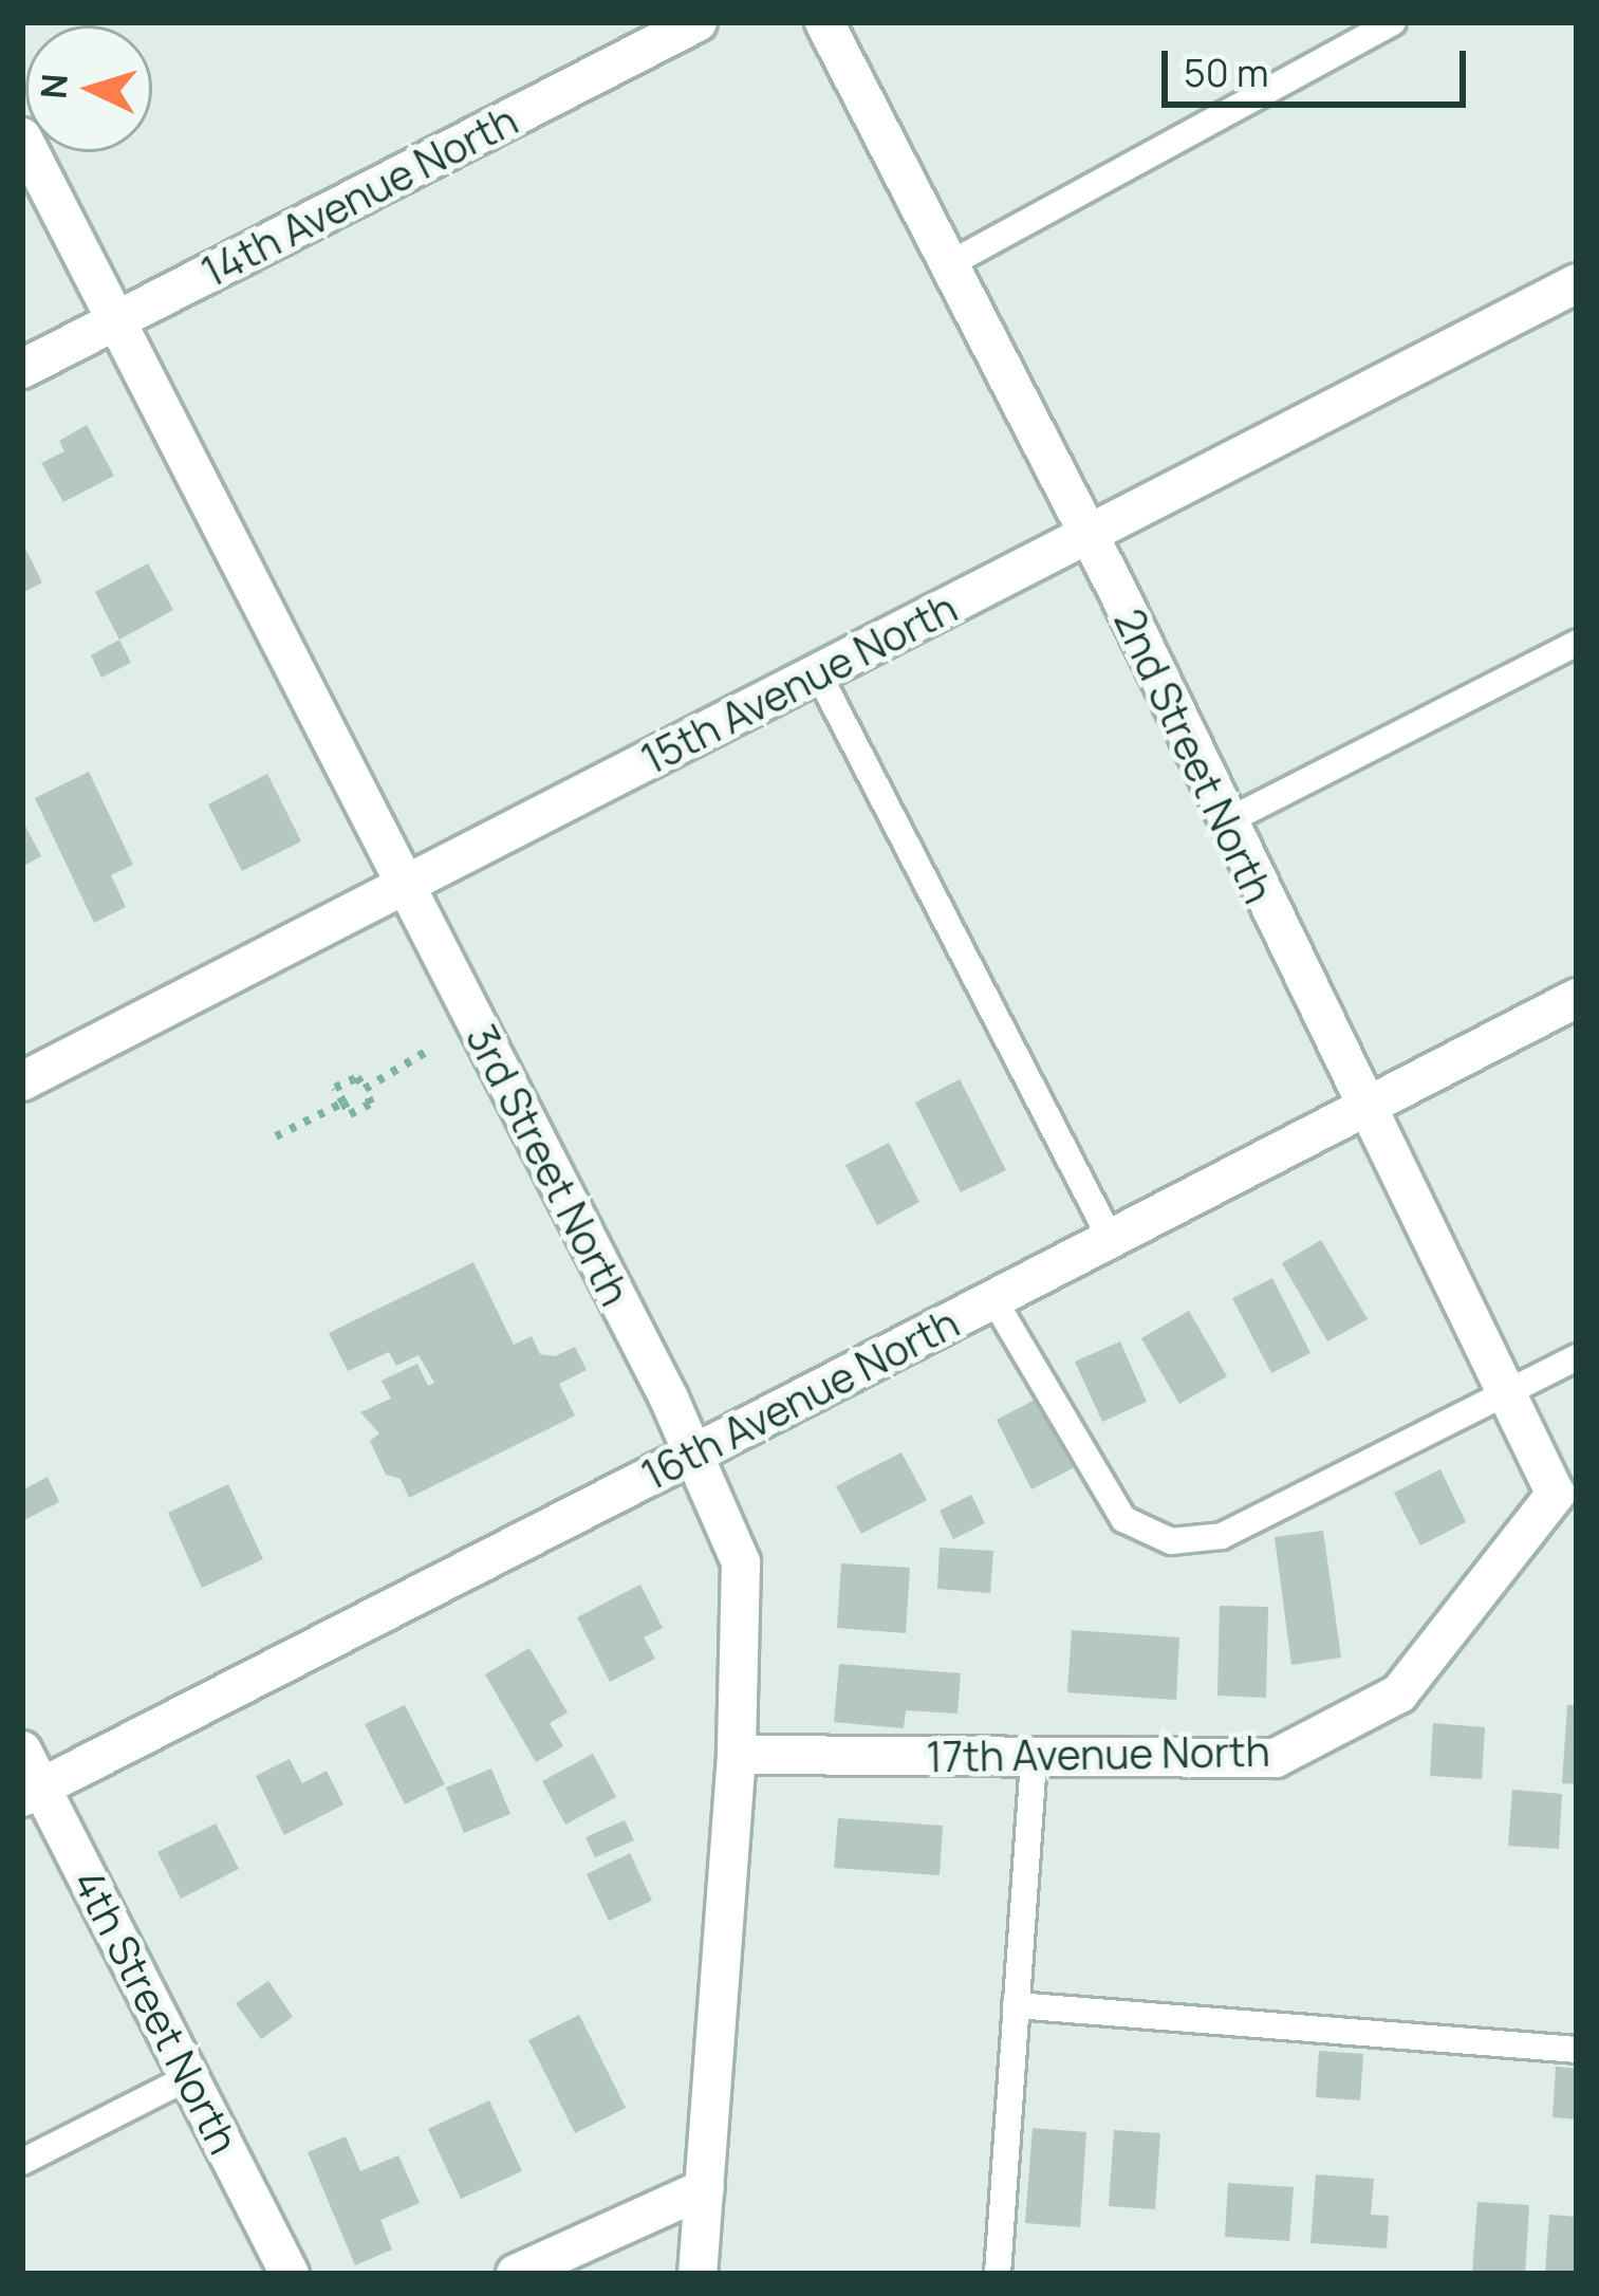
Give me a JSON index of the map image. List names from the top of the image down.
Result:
{
  "streets": {
    "street": [
      "14th Avenue North",
      "15th Avenue North",
      "2nd Street North",
      "3rd Street North",
      "16th Avenue North",
      "17th Avenue North",
      "4th Street North"
    ]
  },
  "crossings": [
    ["14th Avenue North", "3rd Street North"],
    ["15th Avenue North", "2nd Street North"],
    ["15th Avenue North", "3rd Street North"],
    ["2nd Street North", "16th Avenue North"],
    ["2nd Street North", "17th Avenue North"],
    ["3rd Street North", "16th Avenue North"],
    ["3rd Street North", "17th Avenue North"],
    ["16th Avenue North", "4th Street North"]
  ],
  "scale_bar": "50 m",
  "north": "left"
}
